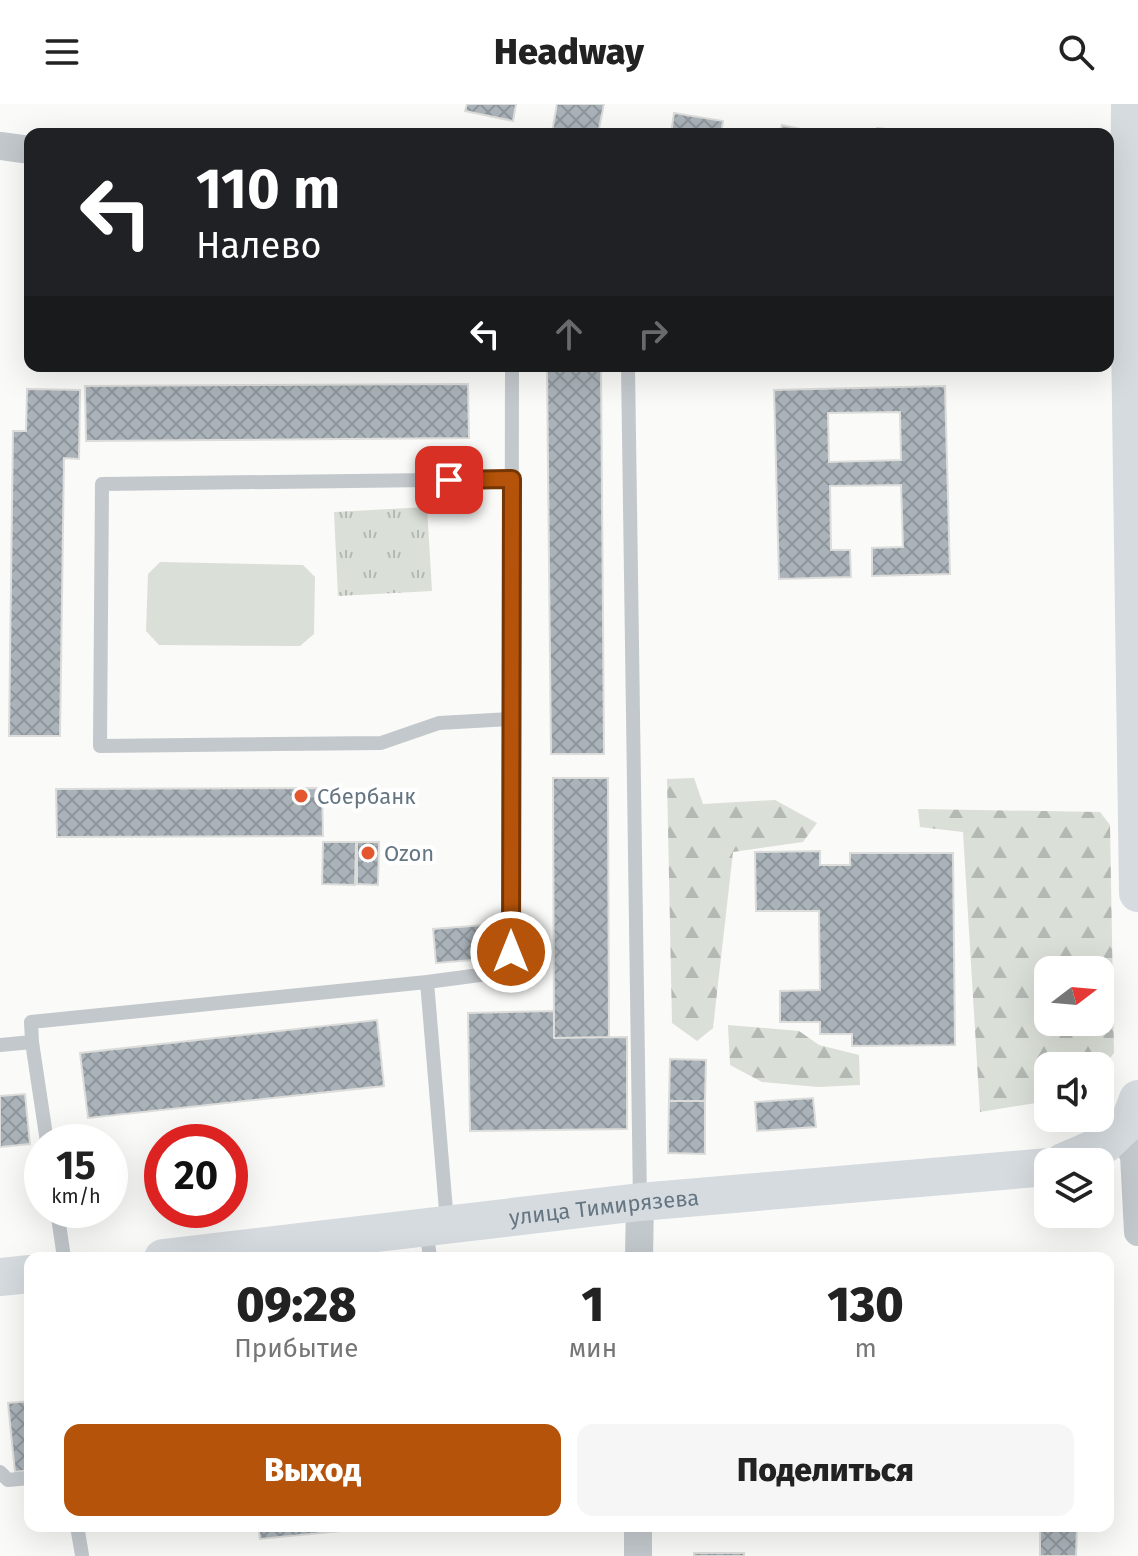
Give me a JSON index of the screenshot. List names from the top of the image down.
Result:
{
  "streets": {
    "street": ["улица Тимирязева"]
  },
  "places": ["Сбербанк", "Ozon"],
  "north": "right",
  "page": {
    "header": "Headway",
    "turn": ["110 m", "Налево"],
    "speed": "15 km/h",
    "limit": "20",
    "eta": [
      "09:28",
      "Прибытие",
      "1",
      "мин",
      "130",
      "m"
    ],
    "buttons": ["Выход", "Поделиться"]
  }
}
